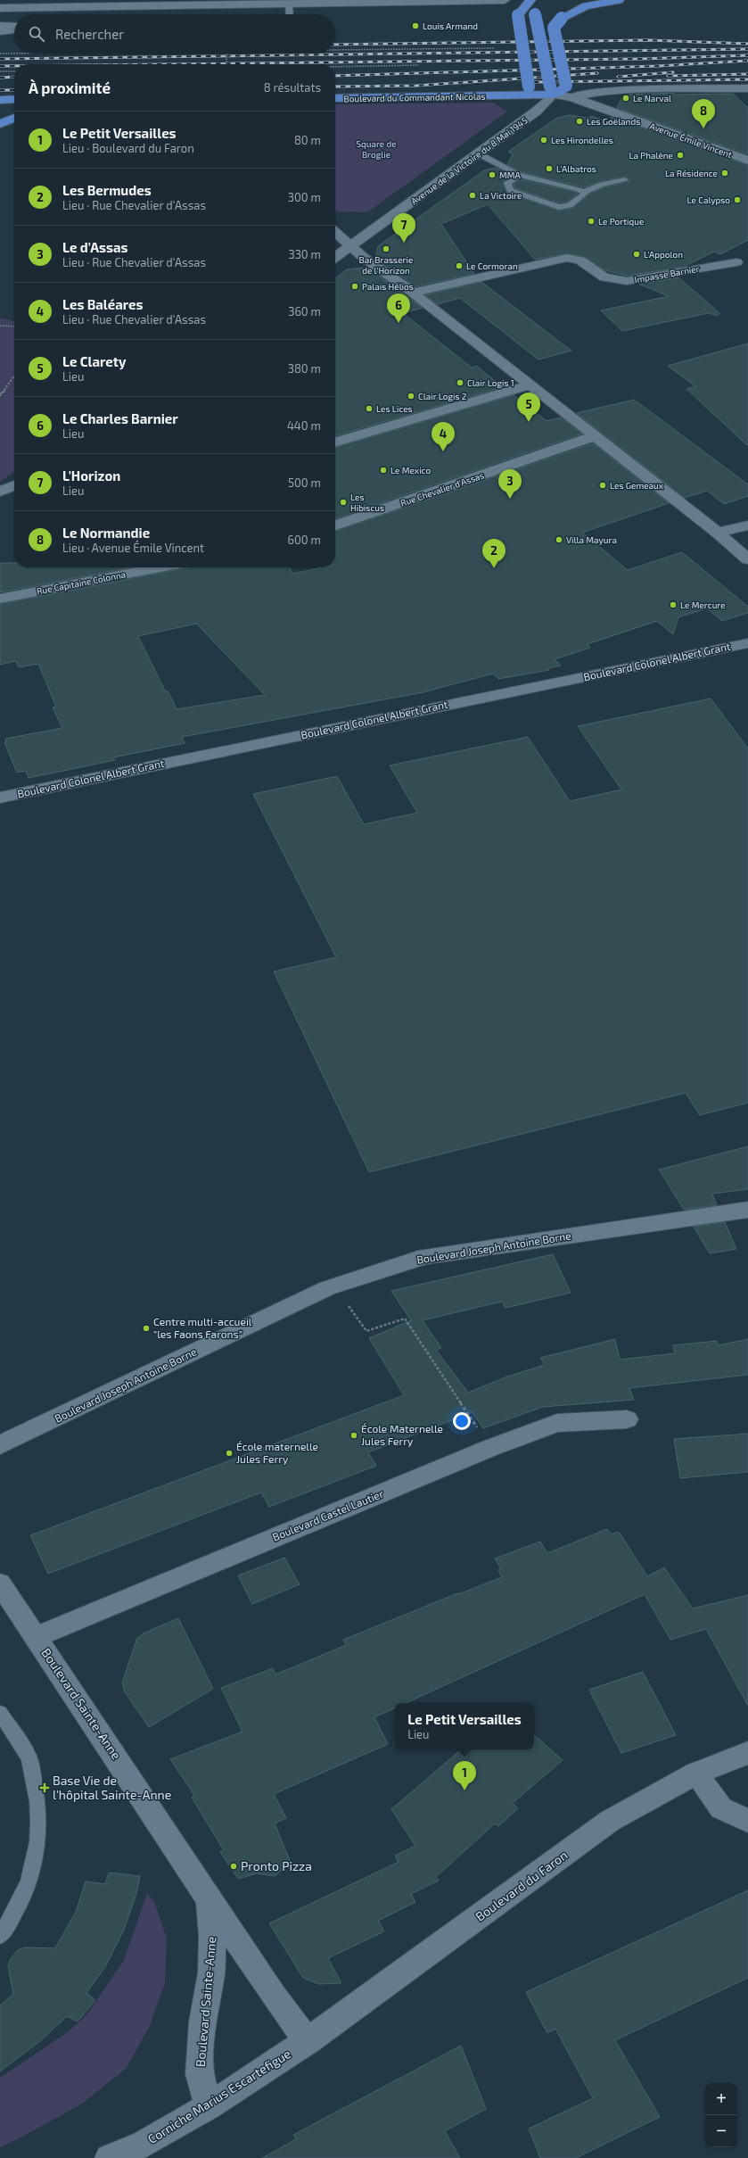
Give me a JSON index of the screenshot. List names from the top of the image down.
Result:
{
  "streets": {
    "main road": ["Boulevard du Commandant Nicolas"],
    "street": [
      "Avenue Émile Vincent",
      "Avenue de la Victoire du 8 Mai 1945",
      "Impasse Barnier",
      "Rue Chevalier d'Assas",
      "Rue Capitaine Colonna",
      "Boulevard Colonel Albert Grant",
      "Boulevard Joseph Antoine Borne",
      "Boulevard Castel Lautier",
      "Boulevard Sainte-Anne",
      "Boulevard du Faron",
      "Corniche Marius Escartefigue"
    ]
  },
  "crossings": [
    ["Boulevard du Commandant Nicolas", "Avenue Émile Vincent"],
    ["Boulevard du Commandant Nicolas", "Avenue de la Victoire du 8 Mai 1945"],
    ["Avenue Émile Vincent", "Avenue de la Victoire du 8 Mai 1945"],
    ["Boulevard Castel Lautier", "Boulevard Sainte-Anne"],
    ["Boulevard Sainte-Anne", "Boulevard du Faron"],
    ["Boulevard Sainte-Anne", "Corniche Marius Escartefigue"],
    ["Boulevard du Faron", "Corniche Marius Escartefigue"]
  ],
  "parks": ["Square de Broglie"],
  "places": {
    "other": [
      "Louis Armand",
      "Le Narval",
      "Les Goëlands",
      "Les Hirondelles",
      "La Phalène",
      "L'Albatros",
      "La Résidence",
      "MMA",
      "La Victoire",
      "Le Calypso",
      "Le Portique",
      "Bar Brasserie de l'Horizon",
      "L'Appolon",
      "Le Cormoran",
      "Palais Hélios",
      "Clair Logis 1",
      "Clair Logis 2",
      "Les Lices",
      "Le Mexico",
      "Les Gemeaux",
      "Les Hibiscus",
      "Villa Mayura",
      "Le Mercure",
      "Centre multi-accueil \"les Faons Farons\"",
      "École Maternelle Jules Ferry",
      "École maternelle Jules Ferry",
      "Pronto Pizza"
    ],
    "health": ["Base Vie de l'hôpital Sainte-Anne"]
  },
  "page": {
    "search": "Rechercher",
    "heading": ["À proximité", "8 résultats"],
    "pins": [
      "8",
      "7",
      "6",
      "5",
      "4",
      "3",
      "2",
      "1"
    ],
    "list": [
      {
        "mark": "1",
        "name": "Le Petit Versailles",
        "note": "Lieu · Boulevard du Faron",
        "value": "80 m"
      },
      {
        "mark": "2",
        "name": "Les Bermudes",
        "note": "Lieu · Rue Chevalier d'Assas",
        "value": "300 m"
      },
      {
        "mark": "3",
        "name": "Le d'Assas",
        "note": "Lieu · Rue Chevalier d'Assas",
        "value": "330 m"
      },
      {
        "mark": "4",
        "name": "Les Baléares",
        "note": "Lieu · Rue Chevalier d'Assas",
        "value": "360 m"
      },
      {
        "mark": "5",
        "name": "Le Clarety",
        "note": "Lieu",
        "value": "380 m"
      },
      {
        "mark": "6",
        "name": "Le Charles Barnier",
        "note": "Lieu",
        "value": "440 m"
      },
      {
        "mark": "7",
        "name": "L'Horizon",
        "note": "Lieu",
        "value": "500 m"
      },
      {
        "mark": "8",
        "name": "Le Normandie",
        "note": "Lieu · Avenue Émile Vincent",
        "value": "600 m"
      }
    ],
    "popup": ["Le Petit Versailles", "Lieu"],
    "map_buttons": ["+", "−"]
  }
}
